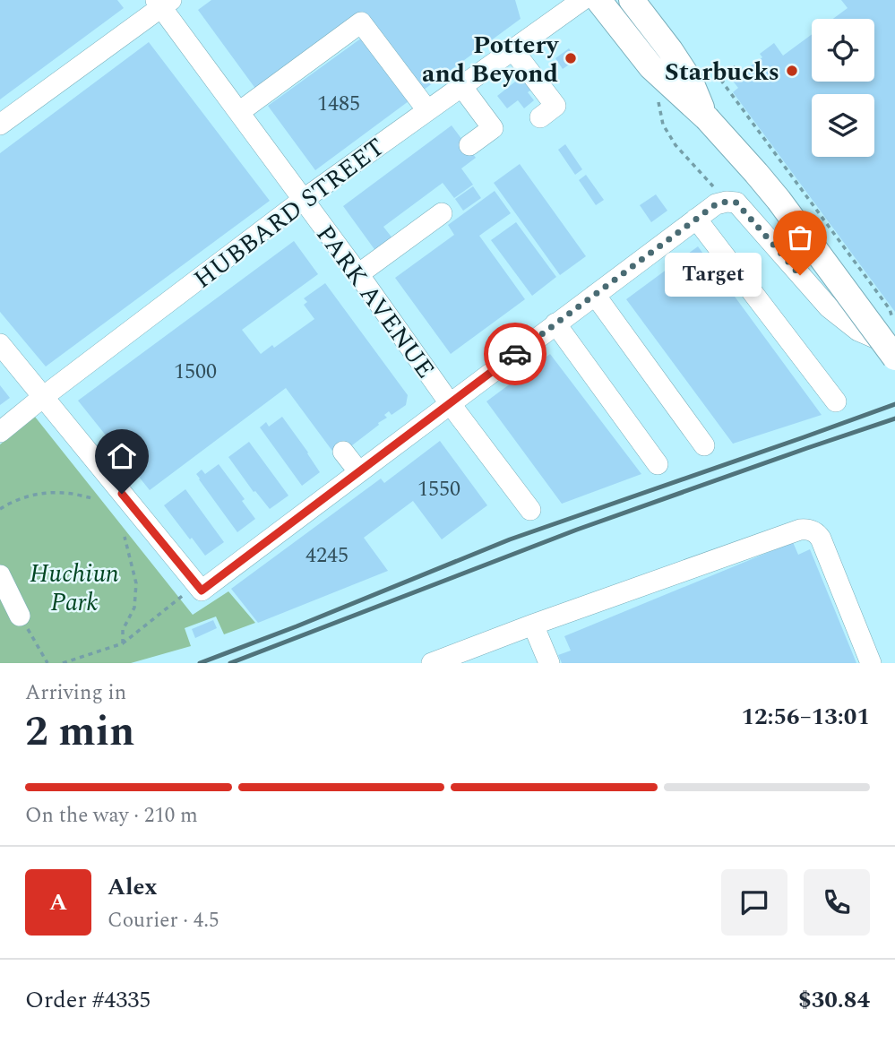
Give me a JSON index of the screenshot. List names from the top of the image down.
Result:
{
  "streets": {
    "street": ["HUBBARD STREET", "PARK AVENUE"]
  },
  "crossings": [
    ["HUBBARD STREET", "PARK AVENUE"]
  ],
  "parks": ["Huchiun Park"],
  "places": ["Pottery and Beyond", "Starbucks", "Target"],
  "house_numbers": [
    "1485",
    "1500",
    "1550",
    "4245"
  ],
  "page": {
    "bubble": "Target",
    "heading": ["2 min", "Arriving in", "12:56–13:01"],
    "panel": [
      "Alex",
      "Courier · 4.5",
      "Order #4335",
      "$30.84"
    ],
    "bar": "On the way · 210 m",
    "round": "A"
  }
}
